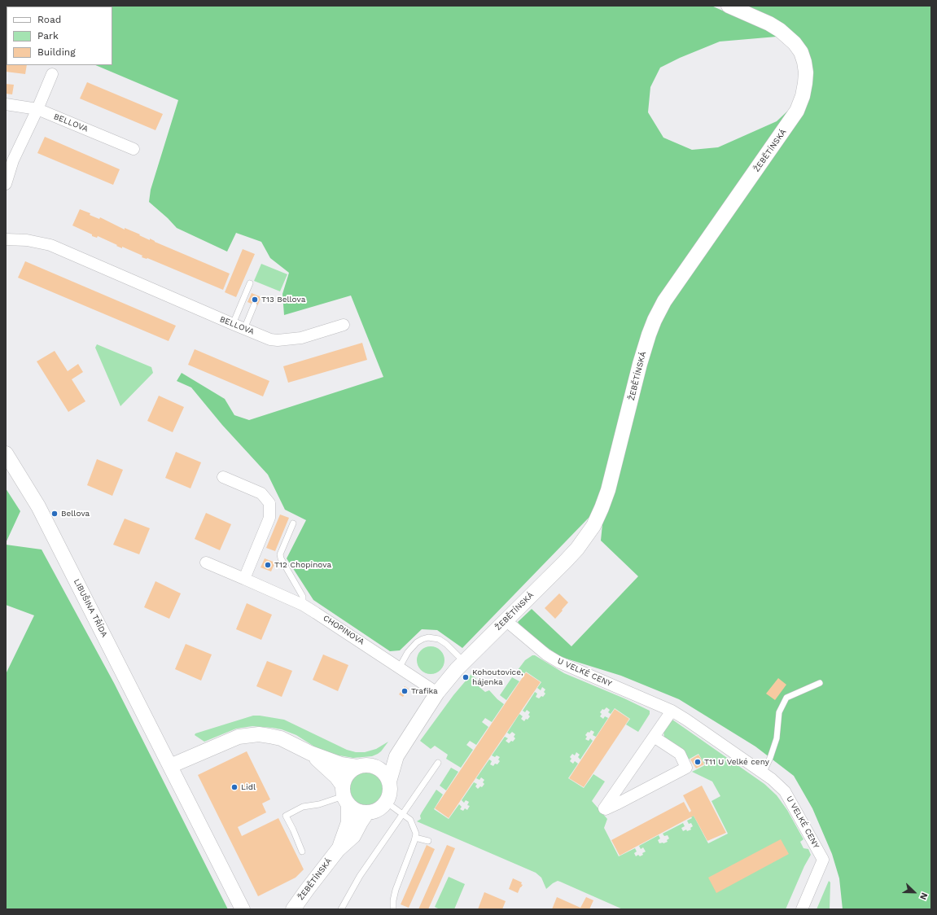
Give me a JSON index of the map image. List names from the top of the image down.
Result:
{
  "streets": {
    "street": [
      "BELLOVA",
      "ŽEBĚTÍNSKÁ",
      "LIBUŠINA TŘÍDA",
      "CHOPINOVA",
      "U VELKÉ CENY"
    ]
  },
  "crossings": [
    ["ŽEBĚTÍNSKÁ", "CHOPINOVA"],
    ["ŽEBĚTÍNSKÁ", "U VELKÉ CENY"]
  ],
  "places": [
    "T13 Bellova",
    "Bellova",
    "T12 Chopinova",
    "Kohoutovice, hájenka",
    "Trafika",
    "T11 U Velké ceny",
    "Lidl"
  ],
  "legend": ["Road", "Park", "Building"],
  "north": "bottom right"
}
